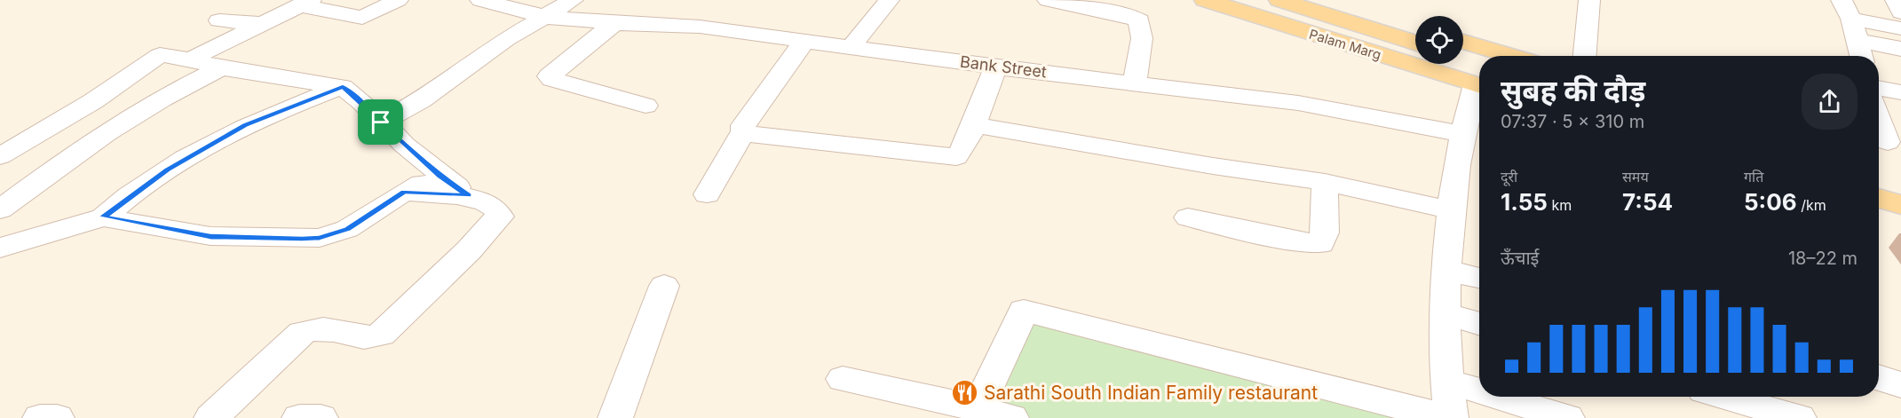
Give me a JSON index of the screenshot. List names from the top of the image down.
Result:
{
  "streets": {
    "main road": ["Palam Marg"],
    "street": ["Bank Street"]
  },
  "places": {
    "restaurant": ["Sarathi South Indian Family restaurant"]
  },
  "page": {
    "heading": ["सुबह की दौड़", "07:37 · 5 × 310 m"],
    "stats": [
      ["दूरी", "1.55 km"],
      ["समय", "7:54"],
      ["गति", "5:06 /km"]
    ],
    "chart": ["ऊँचाई", "18–22 m"]
  }
}
